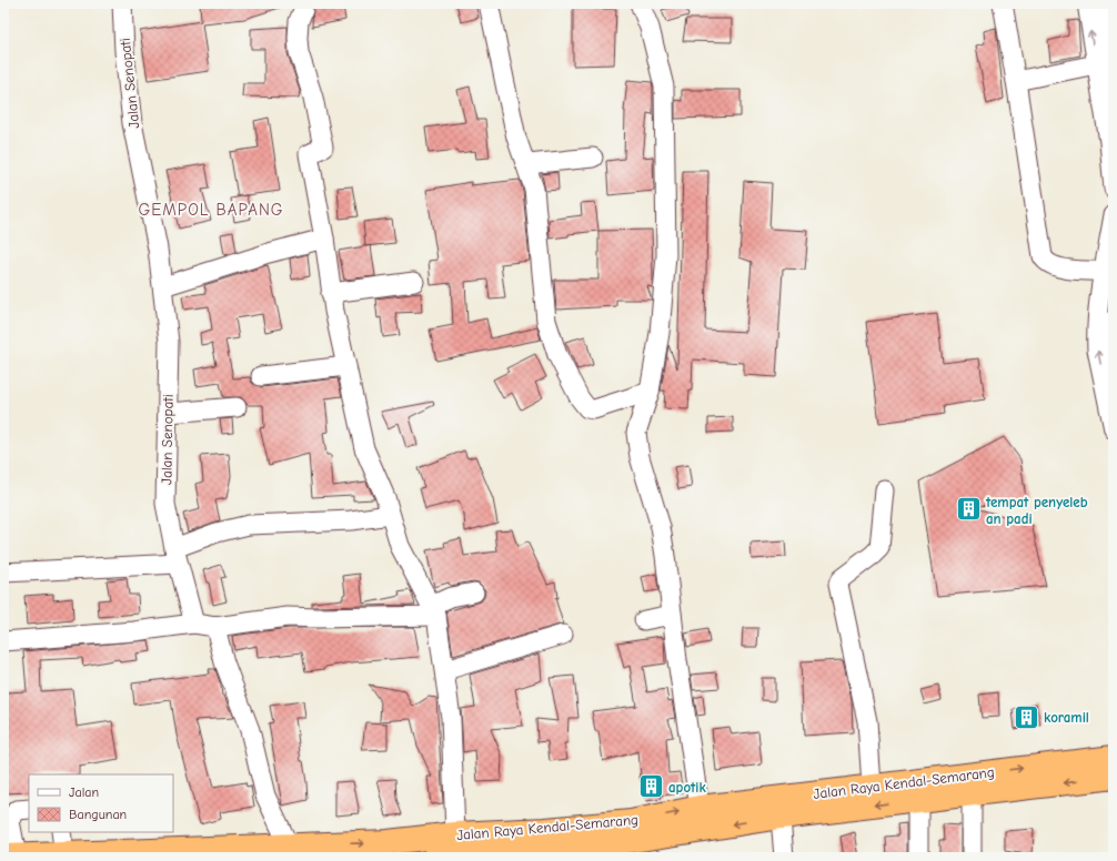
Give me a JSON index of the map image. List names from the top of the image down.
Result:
{
  "streets": {
    "highway": ["Jalan Raya Kendal-Semarang"],
    "street": ["Jalan Senopati"]
  },
  "districts": ["GEMPOL BAPANG"],
  "places": {
    "building": ["tempat penyeleb an padi", "koramil", "apotik"]
  },
  "legend": ["Jalan", "Bangunan"]
}
